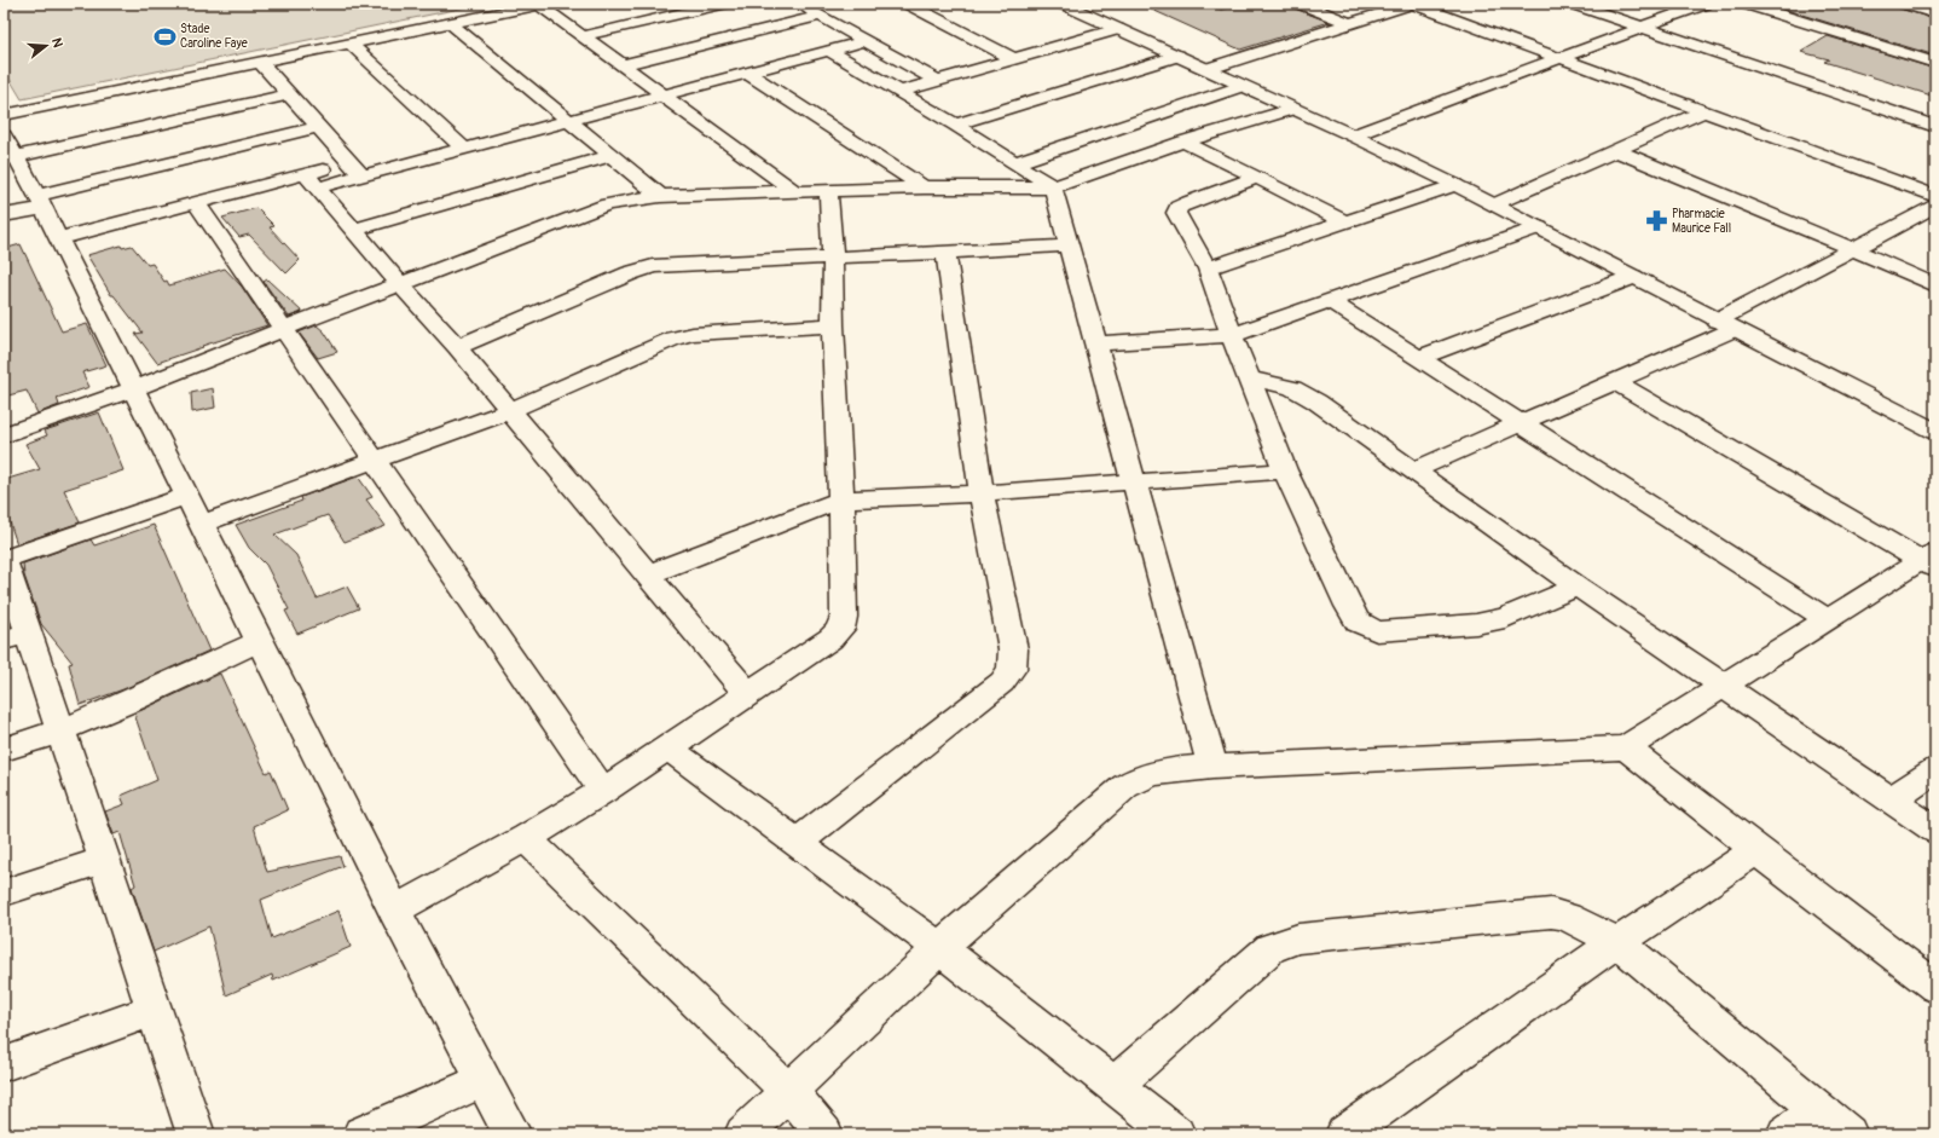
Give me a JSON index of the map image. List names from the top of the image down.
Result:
{
  "places": {
    "sports": ["Stade Caroline Faye"],
    "pharmacy": ["Pharmacie Maurice Fall"]
  },
  "north": "right"
}
